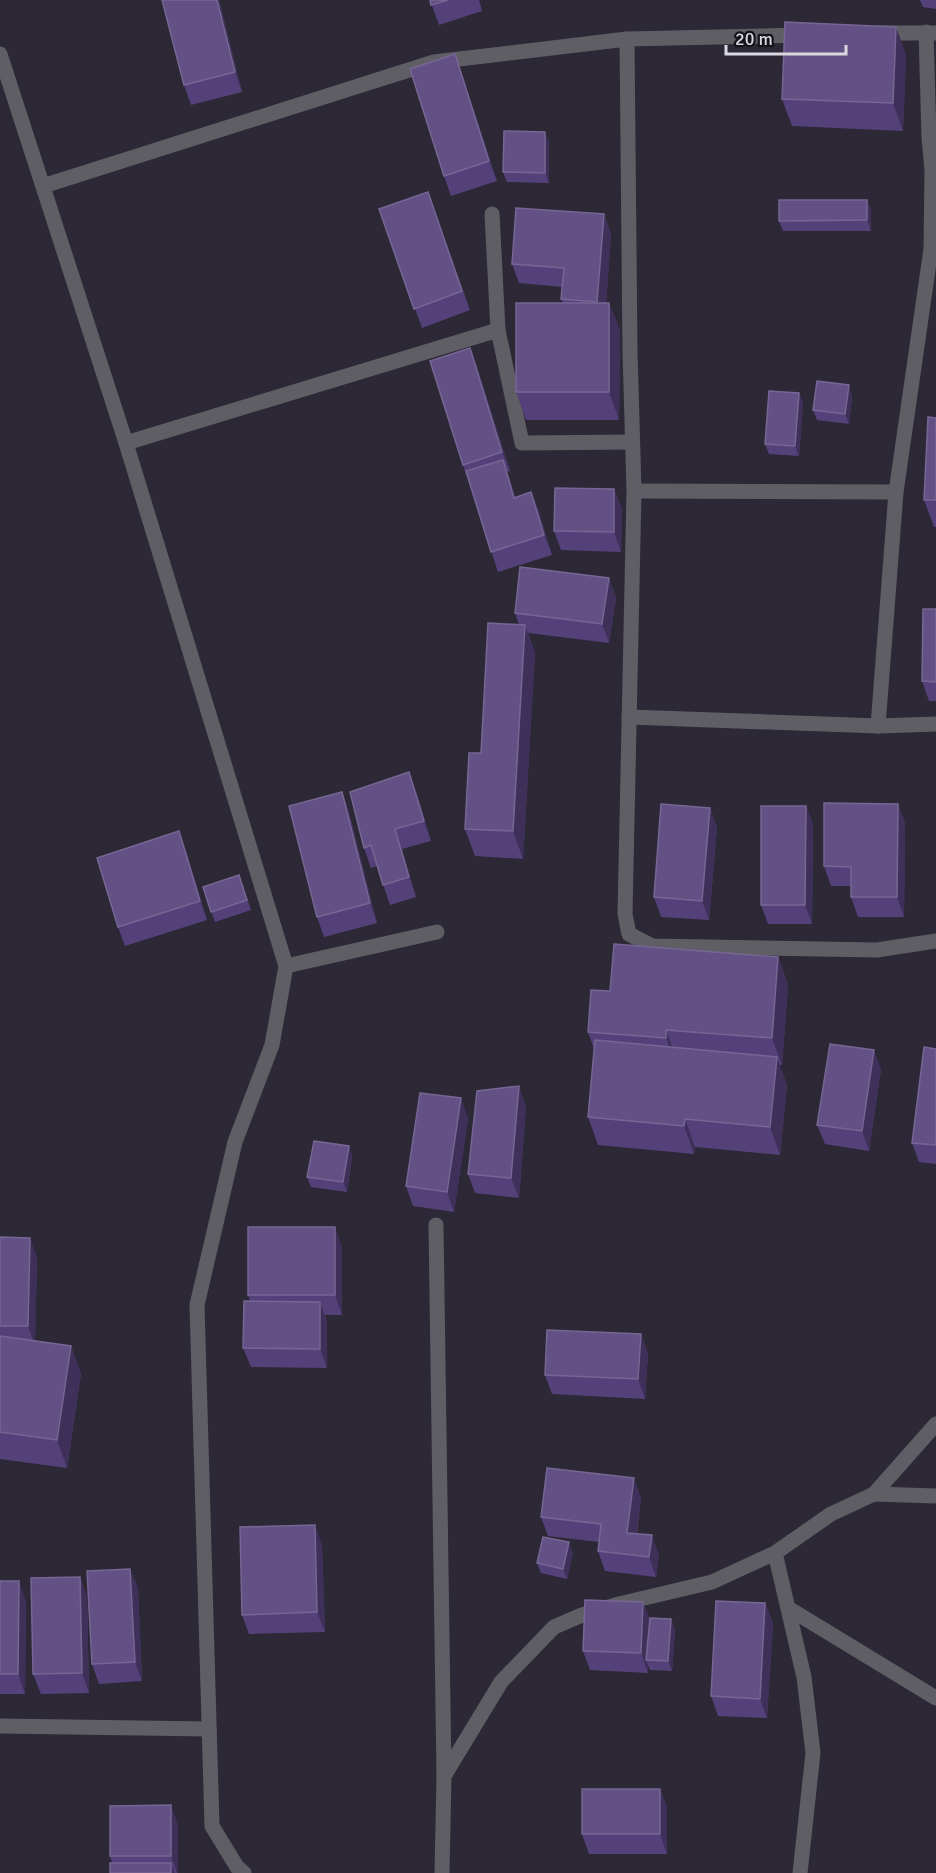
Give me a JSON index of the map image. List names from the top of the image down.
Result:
{
  "scale_bar": "20 m"
}
